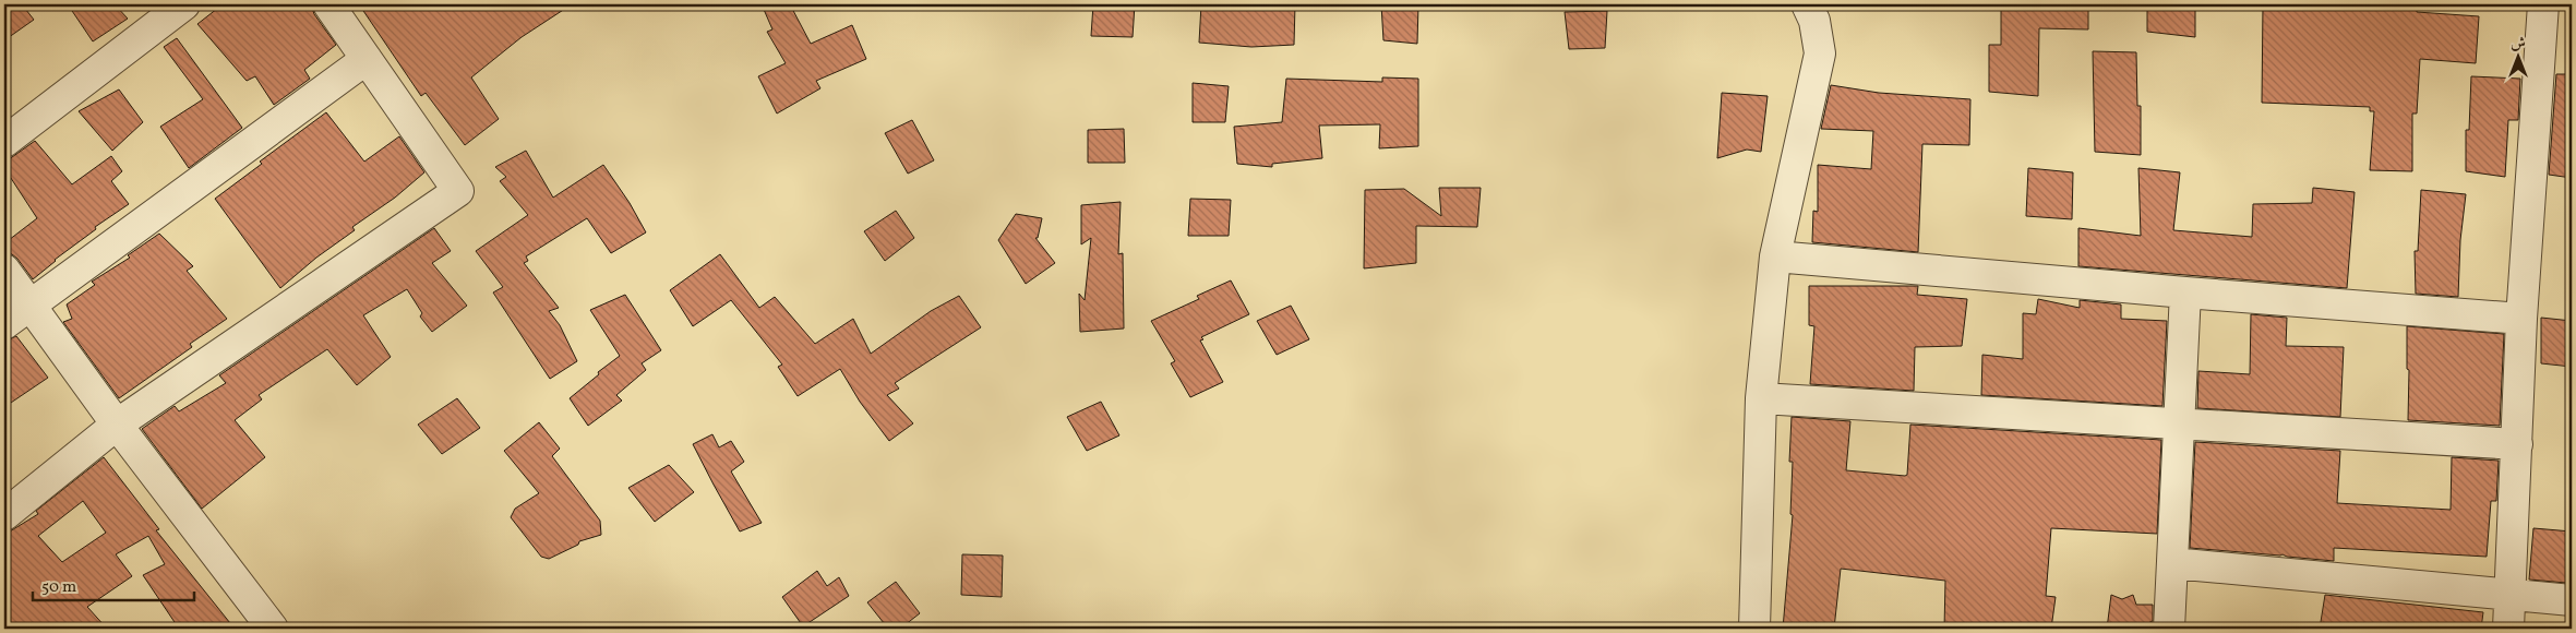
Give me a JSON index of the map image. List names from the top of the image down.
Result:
{
  "scale_bar": "50 m",
  "north": "top"
}
